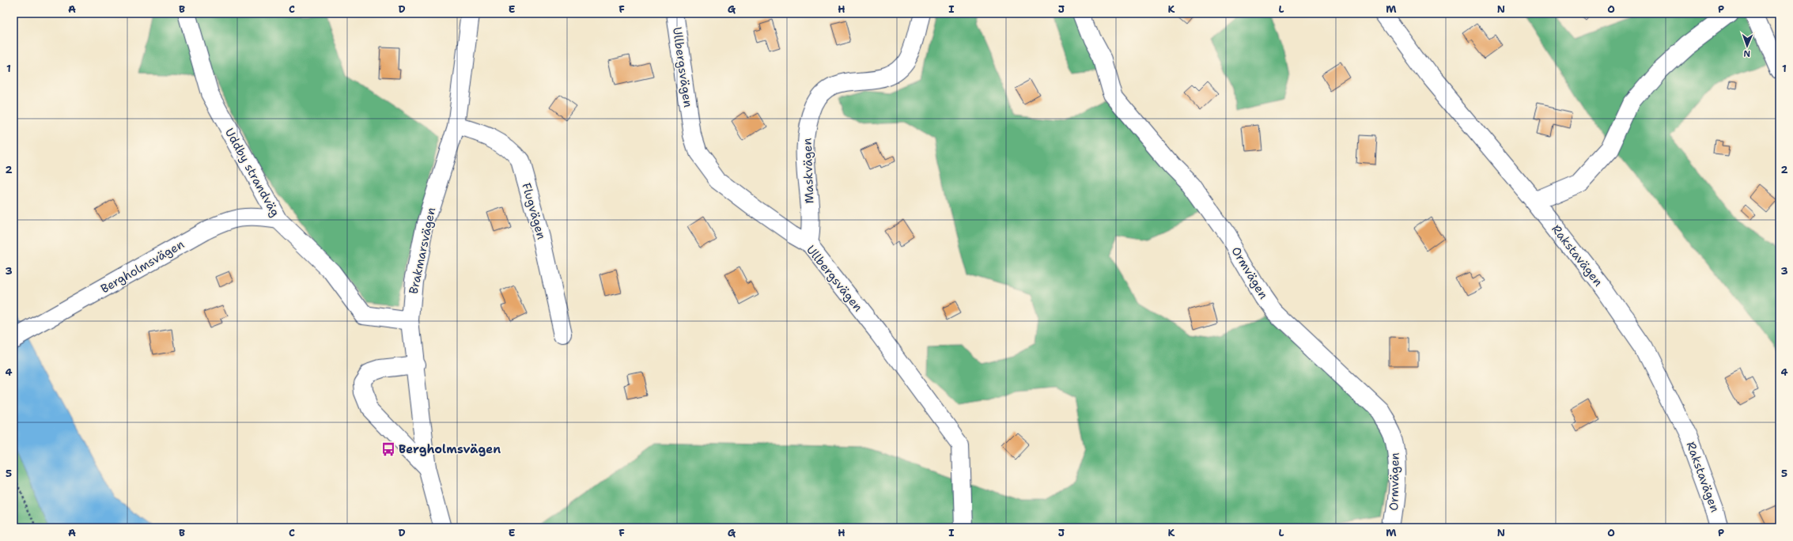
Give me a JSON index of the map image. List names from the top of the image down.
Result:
{
  "streets": {
    "street": [
      "Ullbergsvägen",
      "Maskvägen",
      "Uddby strandväg",
      "Flugvägen",
      "Brakmarsvägen",
      "Rakstavägen",
      "Bergholmsvägen",
      "Ormvägen"
    ]
  },
  "crossings": [
    ["Ullbergsvägen", "Maskvägen"],
    ["Uddby strandväg", "Brakmarsvägen"],
    ["Uddby strandväg", "Bergholmsvägen"],
    ["Flugvägen", "Brakmarsvägen"]
  ],
  "places": {
    "bus stop": ["Bergholmsvägen"]
  },
  "north": "bottom",
  "grid": {
    "columns": [
      "A",
      "B",
      "C",
      "D",
      "E",
      "F",
      "G",
      "H",
      "I",
      "J",
      "K",
      "L",
      "M",
      "N",
      "O",
      "P"
    ],
    "rows": [
      "1",
      "2",
      "3",
      "4",
      "5"
    ]
  }
}
